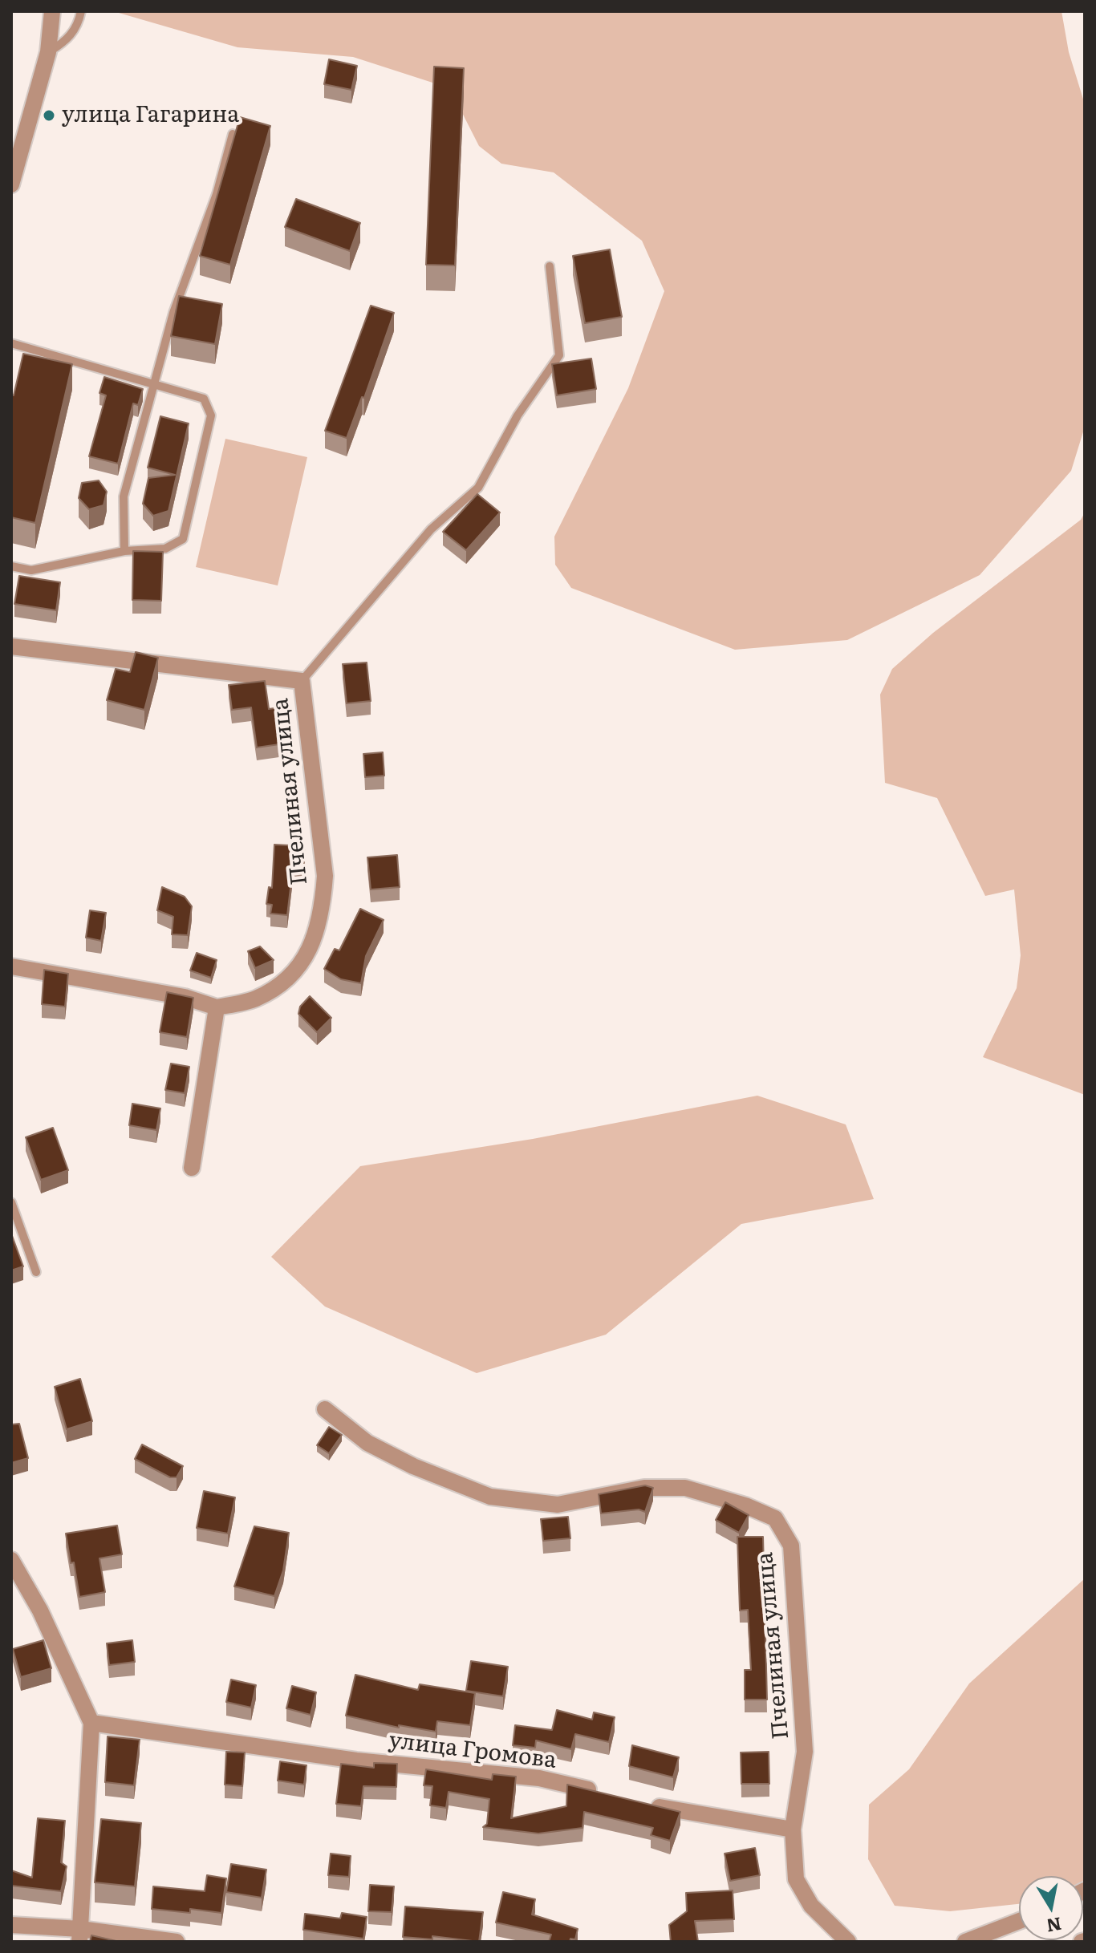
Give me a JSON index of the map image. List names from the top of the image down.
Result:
{
  "streets": {
    "street": ["Пчелиная улица", "улица Громова"]
  },
  "places": ["улица Гагарина"],
  "north": "bottom"
}
